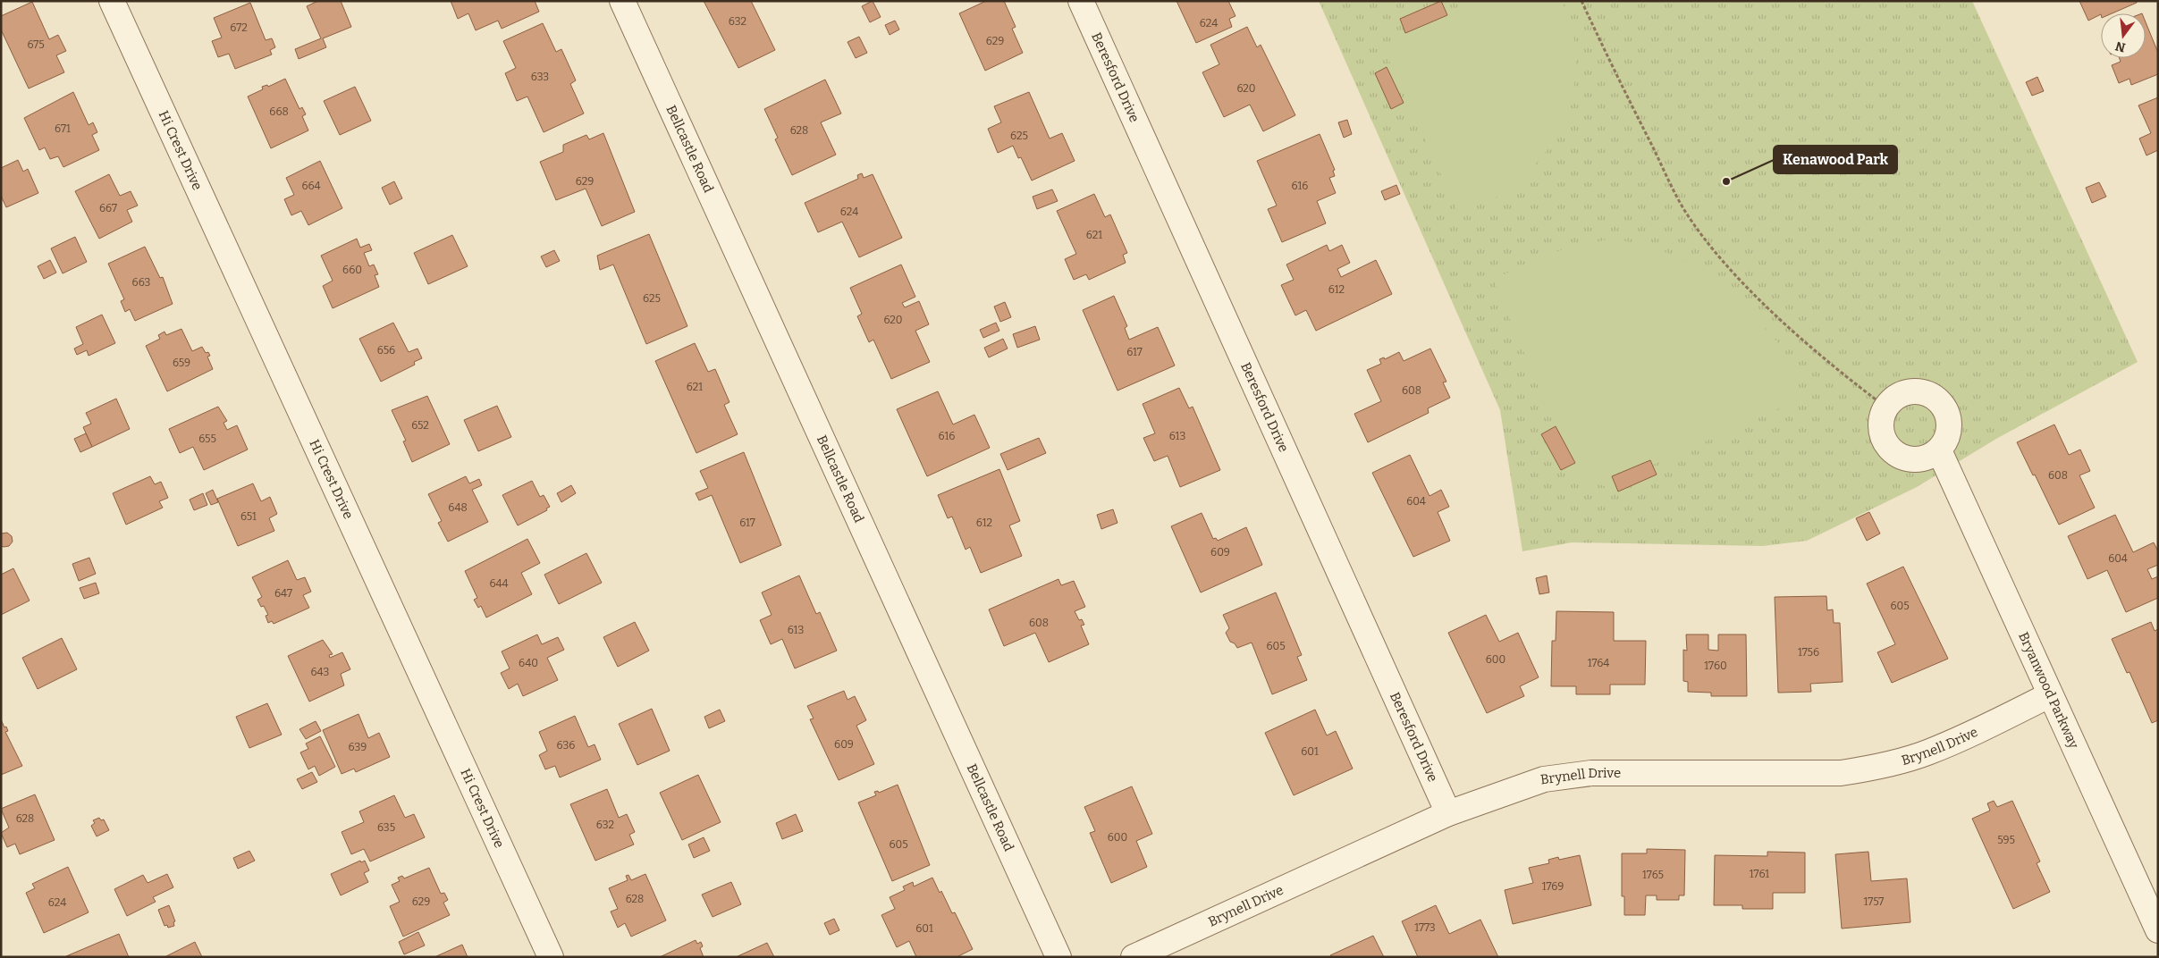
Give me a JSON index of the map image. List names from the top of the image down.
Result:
{
  "streets": {
    "street": [
      "Beresford Drive",
      "Bellcastle Road",
      "Hi Crest Drive",
      "Bryanwood Parkway",
      "Brynell Drive"
    ]
  },
  "crossings": [
    ["Beresford Drive", "Brynell Drive"],
    ["Bryanwood Parkway", "Brynell Drive"]
  ],
  "places": ["Kenawood Park"],
  "house_numbers": [
    "632",
    "624",
    "672",
    "629",
    "675",
    "633",
    "620",
    "668",
    "671",
    "628",
    "625",
    "629",
    "664",
    "616",
    "667",
    "624",
    "621",
    "660",
    "663",
    "612",
    "625",
    "620",
    "656",
    "617",
    "659",
    "621",
    "608",
    "652",
    "616",
    "613",
    "655",
    "608",
    "604",
    "648",
    "651",
    "617",
    "612",
    "609",
    "604",
    "644",
    "647",
    "605",
    "608",
    "613",
    "605",
    "1756",
    "600",
    "640",
    "1764",
    "1760",
    "643",
    "609",
    "636",
    "639",
    "601",
    "628",
    "632",
    "635",
    "600",
    "595",
    "605",
    "1761",
    "1765",
    "1769",
    "628",
    "629",
    "1757",
    "624",
    "1773",
    "601"
  ],
  "north": "bottom"
}
